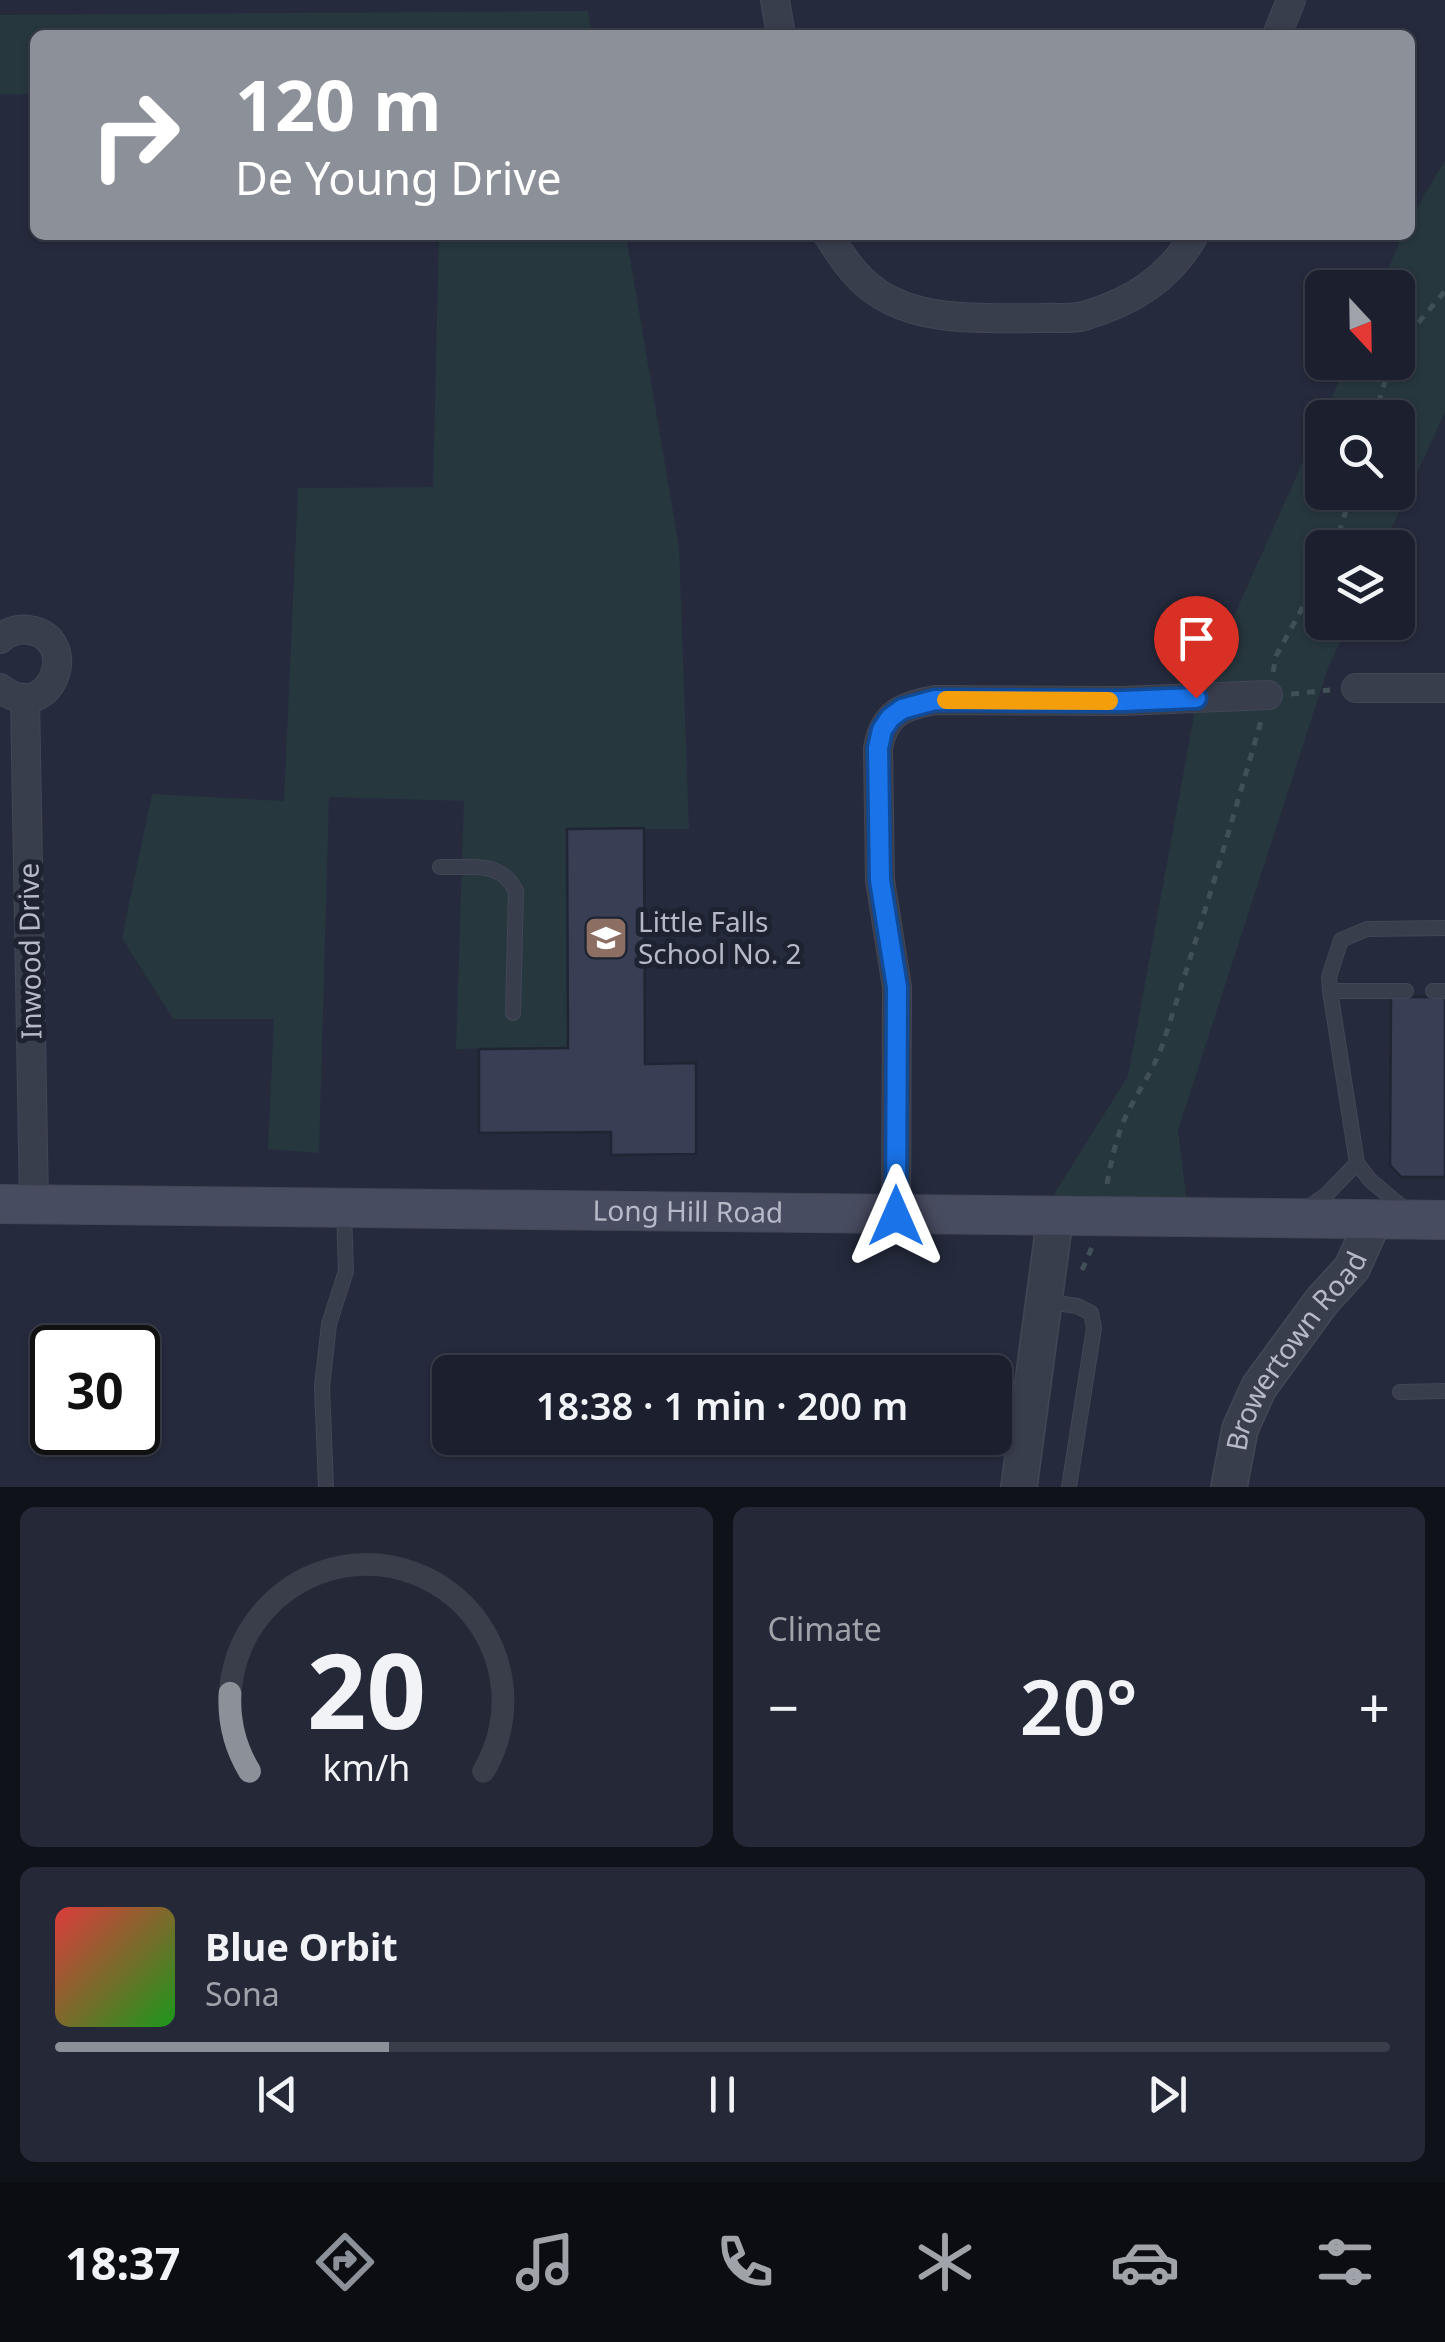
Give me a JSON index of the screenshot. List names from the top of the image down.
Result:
{
  "streets": {
    "main road": ["Long Hill Road"],
    "street": ["Inwood Drive", "Browertown Road"]
  },
  "crossings": [
    ["Inwood Drive", "Long Hill Road"],
    ["Long Hill Road", "Browertown Road"]
  ],
  "places": {
    "school or university": ["Little Falls School No. 2"]
  },
  "north": "bottom",
  "page": {
    "turn": ["120 m", "De Young Drive"],
    "limit": "30",
    "trip": "18:38 · 1 min · 200 m",
    "tile": "Climate",
    "heat": ["−", "20°", "+"],
    "song": ["Blue Orbit", "Sona"],
    "tabs": "18:37",
    "gauge": ["20", "km/h"]
  }
}
